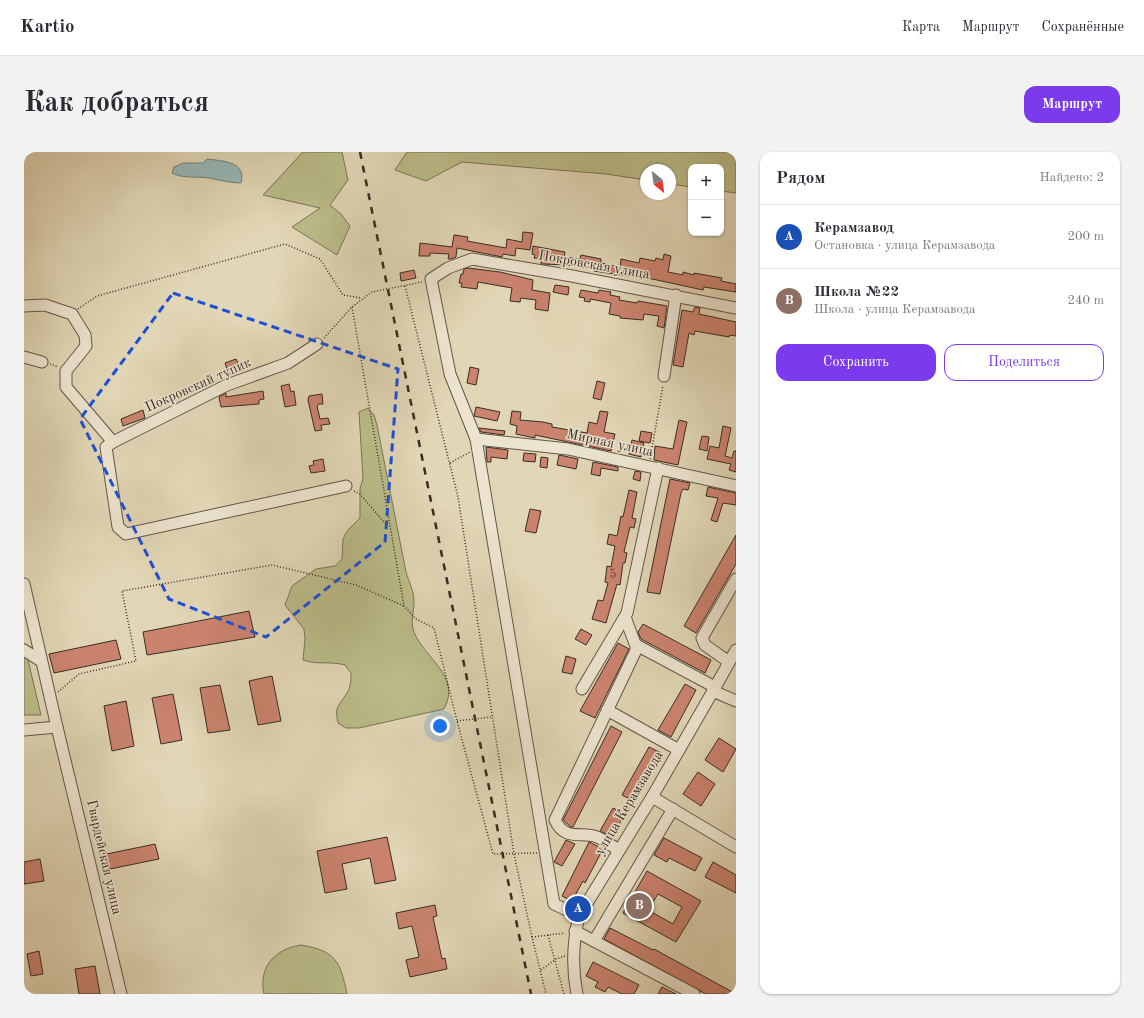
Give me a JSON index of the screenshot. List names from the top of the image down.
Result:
{
  "streets": {
    "street": [
      "Покровская улица",
      "Покровский тупик",
      "Мирная улица",
      "улица Керамзавода",
      "Гвардейская улица"
    ]
  },
  "house_numbers": ["5"],
  "north": "bottom right",
  "page": {
    "header": "Kartio",
    "nav": ["Карта", "Маршрут", "Сохранённые"],
    "buttons": [
      "Маршрут",
      ["Сохранить", "Поделиться"]
    ],
    "title": "Как добраться",
    "heading": ["Рядом", "Найдено: 2"],
    "map_buttons": ["+", "−"],
    "list": [
      {
        "mark": "A",
        "name": "Керамзавод",
        "note": "Остановка · улица Керамзавода",
        "value": "200 m"
      },
      {
        "mark": "B",
        "name": "Школа №22",
        "note": "Школа · улица Керамзавода",
        "value": "240 m"
      }
    ],
    "pins": ["B", "A"]
  }
}
